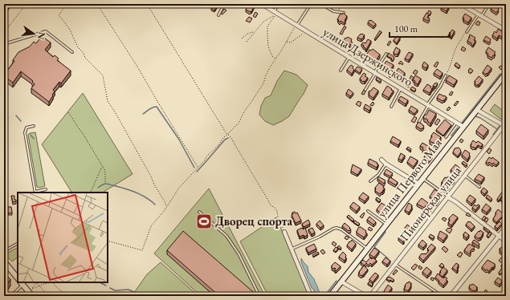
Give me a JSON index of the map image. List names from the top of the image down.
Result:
{
  "streets": {
    "street": ["улица Дзержинского", "улица Первого Мая", "Пионерская улица"]
  },
  "crossings": [
    ["улица Дзержинского", "улица Первого Мая"]
  ],
  "places": {
    "sports": ["Дворец спорта"]
  },
  "scale_bar": "100 m",
  "north": "right"
}
